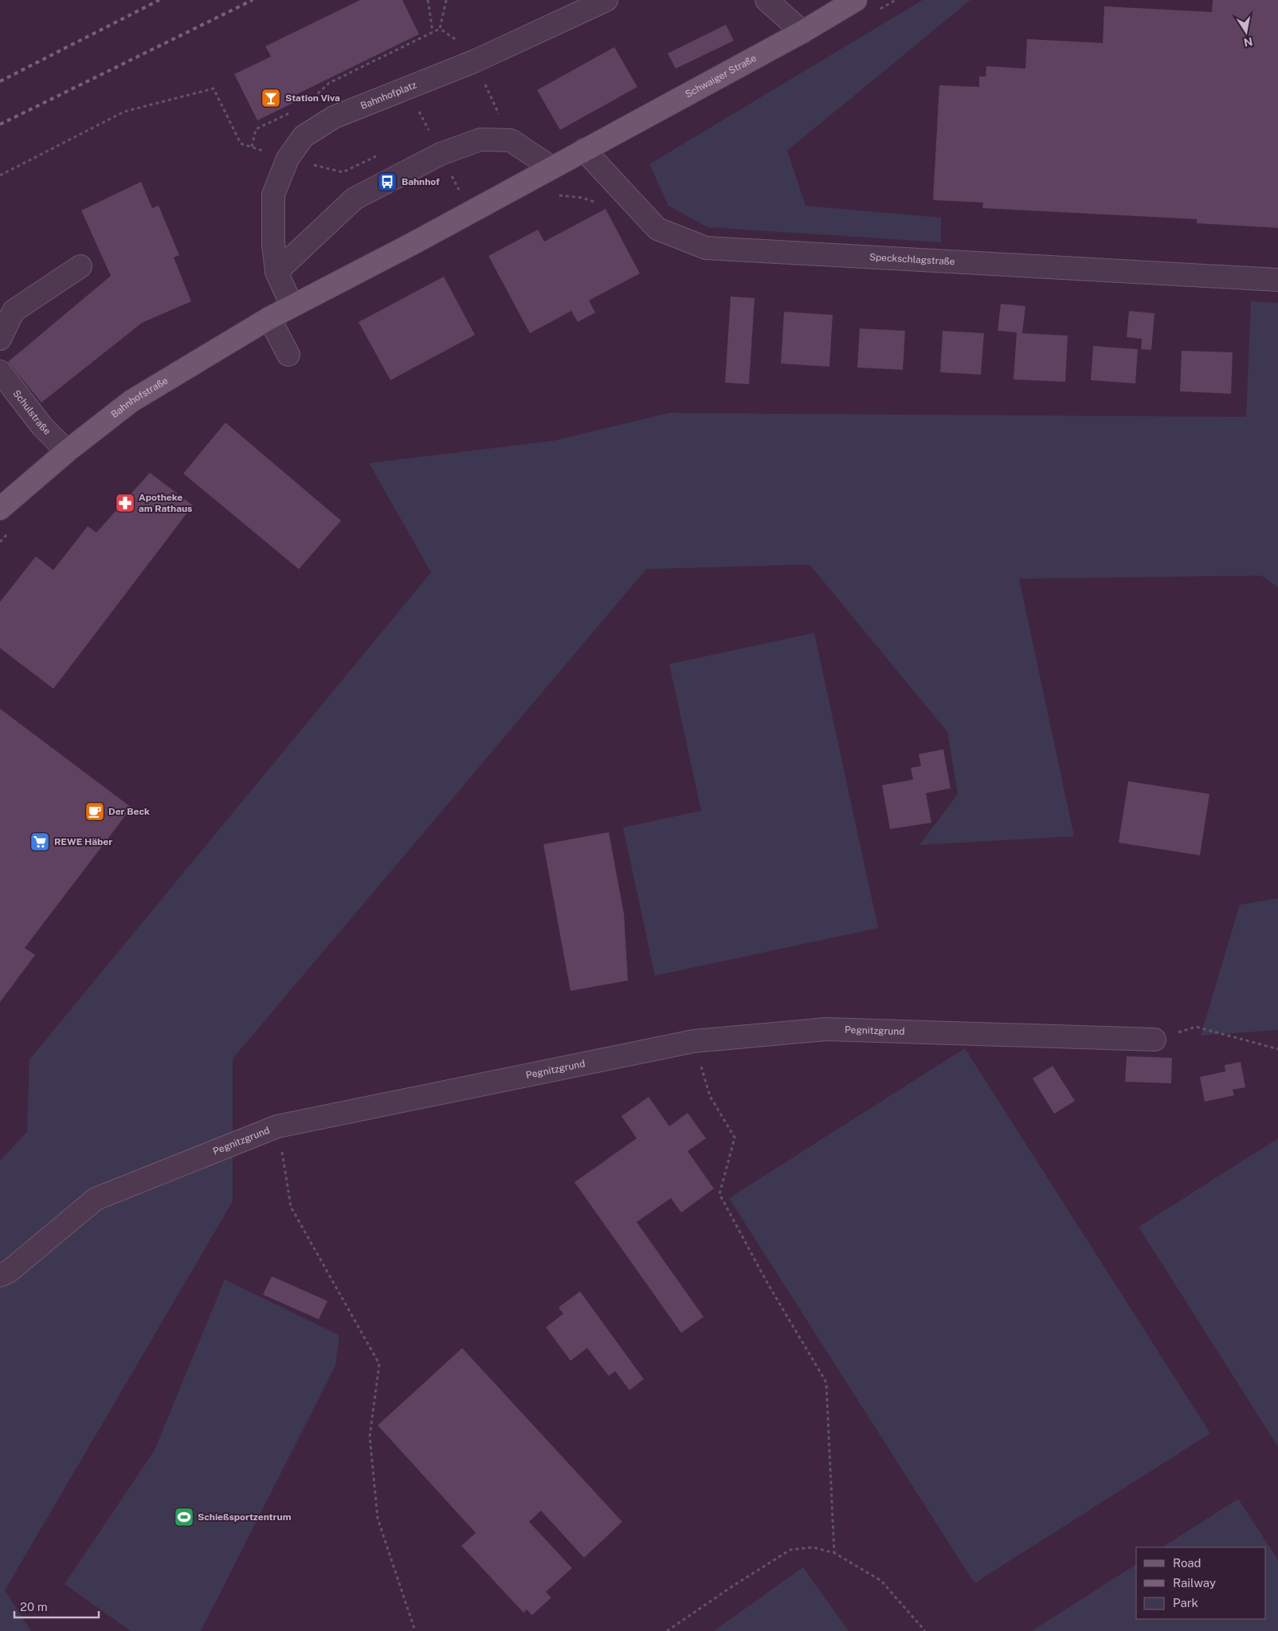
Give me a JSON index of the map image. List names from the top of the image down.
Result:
{
  "streets": {
    "main road": ["Schwaiger Straße", "Bahnhofstraße"],
    "street": [
      "Bahnhofplatz",
      "Speckschlagstraße",
      "Schulstraße",
      "Pegnitzgrund"
    ]
  },
  "crossings": [
    ["Schwaiger Straße", "Speckschlagstraße"],
    ["Bahnhofplatz", "Bahnhofstraße"],
    ["Bahnhofstraße", "Schulstraße"]
  ],
  "places": {
    "bar": ["Station Viva"],
    "bus stop": ["Bahnhof"],
    "pharmacy": ["Apotheke am Rathaus"],
    "cafe": ["Der Beck"],
    "supermarket": ["REWE Häber"],
    "sports": ["Schießsportzentrum"]
  },
  "legend": ["Road", "Railway", "Park"],
  "scale_bar": "20 m",
  "north": "bottom"
}
